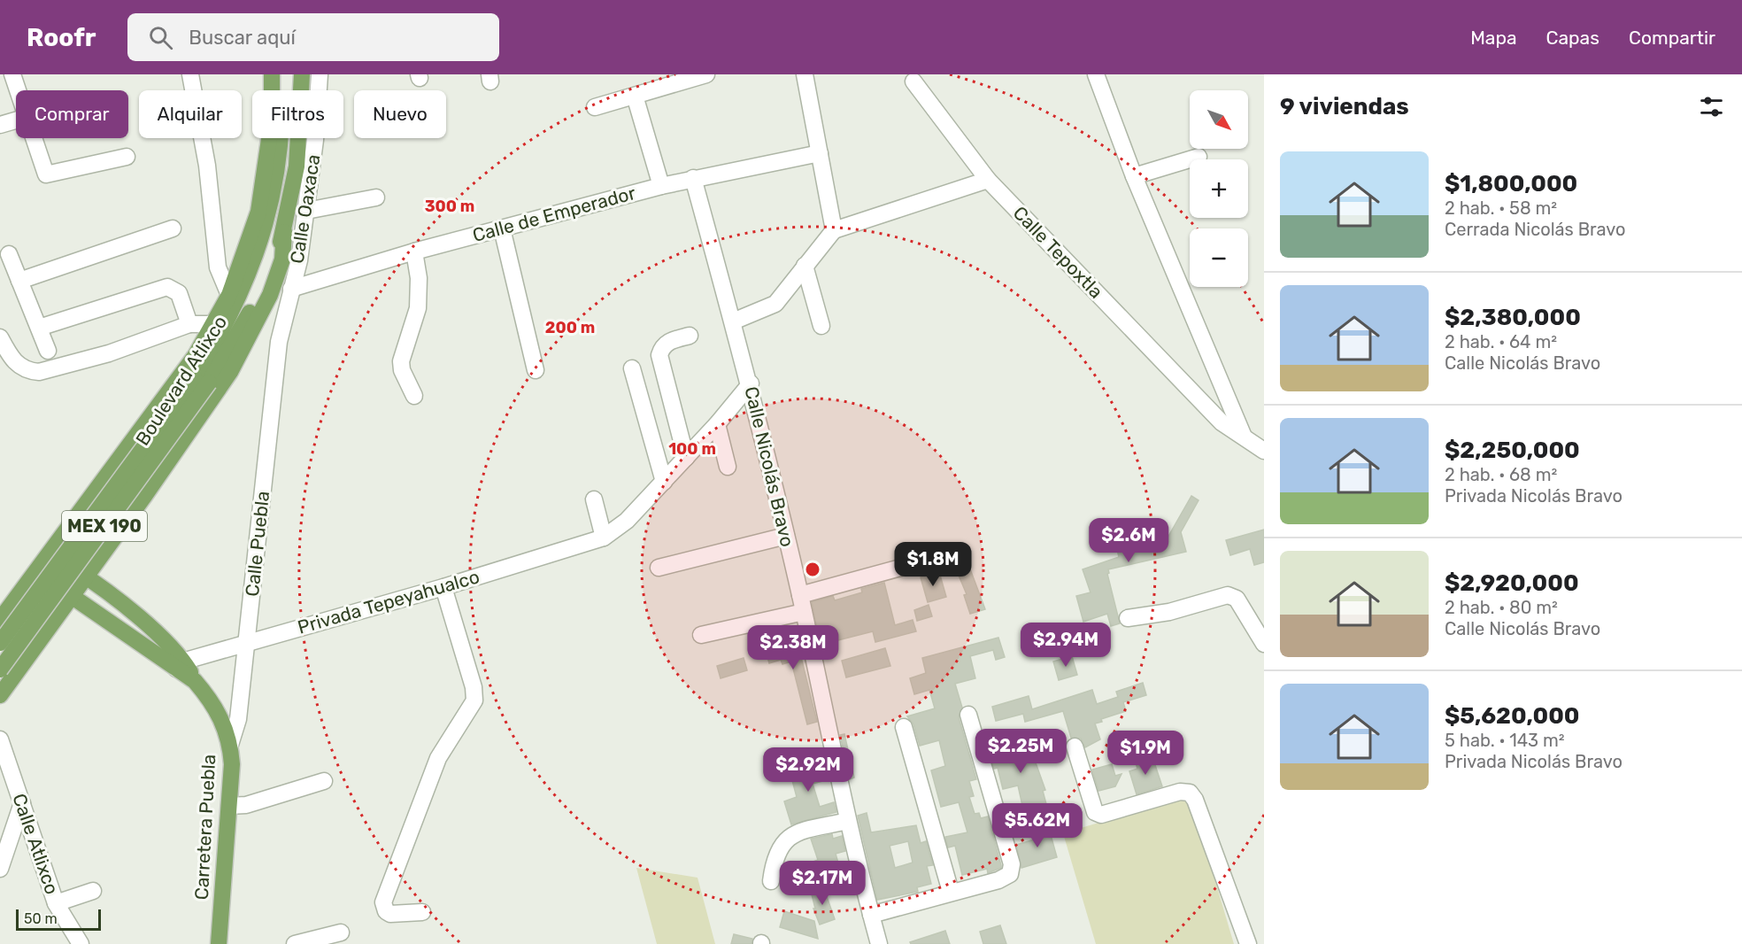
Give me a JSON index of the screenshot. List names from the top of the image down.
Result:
{
  "streets": {
    "main road": ["Boulevard Atlixco", "MEX 190", "Carretera Puebla"],
    "street": [
      "Calle Oaxaca",
      "Calle de Emperador",
      "Calle Tepoxtla",
      "Calle Nicolás Bravo",
      "Calle Puebla",
      "Privada Tepeyahualco",
      "Calle Atlixco"
    ]
  },
  "crossings": [
    ["Calle Oaxaca", "Calle de Emperador"],
    ["Calle Oaxaca", "Calle Puebla"],
    ["Calle de Emperador", "Calle Nicolás Bravo"],
    ["Boulevard Atlixco", "MEX 190"],
    ["Calle Nicolás Bravo", "Privada Tepeyahualco"],
    ["Calle Puebla", "Privada Tepeyahualco"],
    ["Calle Puebla", "Carretera Puebla"],
    ["Privada Tepeyahualco", "Carretera Puebla"]
  ],
  "scale_bar": "50 m",
  "north": "bottom right",
  "page": {
    "header": "Roofr",
    "search": "Buscar aquí",
    "nav": ["Mapa", "Capas", "Compartir"],
    "heading": "9 viviendas",
    "map_buttons": ["+", "−"],
    "chip": [
      "Comprar",
      "Alquilar",
      "Filtros",
      "Nuevo"
    ],
    "list": [
      {
        "name": "$1,800,000",
        "note": "2 hab. · 58 m² · Cerrada Nicolás Bravo"
      },
      {
        "name": "$2,380,000",
        "note": "2 hab. · 64 m² · Calle Nicolás Bravo"
      },
      {
        "name": "$2,250,000",
        "note": "2 hab. · 68 m² · Privada Nicolás Bravo"
      },
      {
        "name": "$2,920,000",
        "note": "2 hab. · 80 m² · Calle Nicolás Bravo"
      },
      {
        "name": "$5,620,000",
        "note": "5 hab. · 143 m² · Privada Nicolás Bravo"
      }
    ],
    "price": [
      "$2.6M",
      "$1.8M",
      "$2.94M",
      "$2.38M",
      "$2.25M",
      "$1.9M",
      "$2.92M",
      "$5.62M",
      "$2.17M"
    ],
    "scale": "50 m"
  },
  "rings": ["300 m", "200 m", "100 m"]
}
